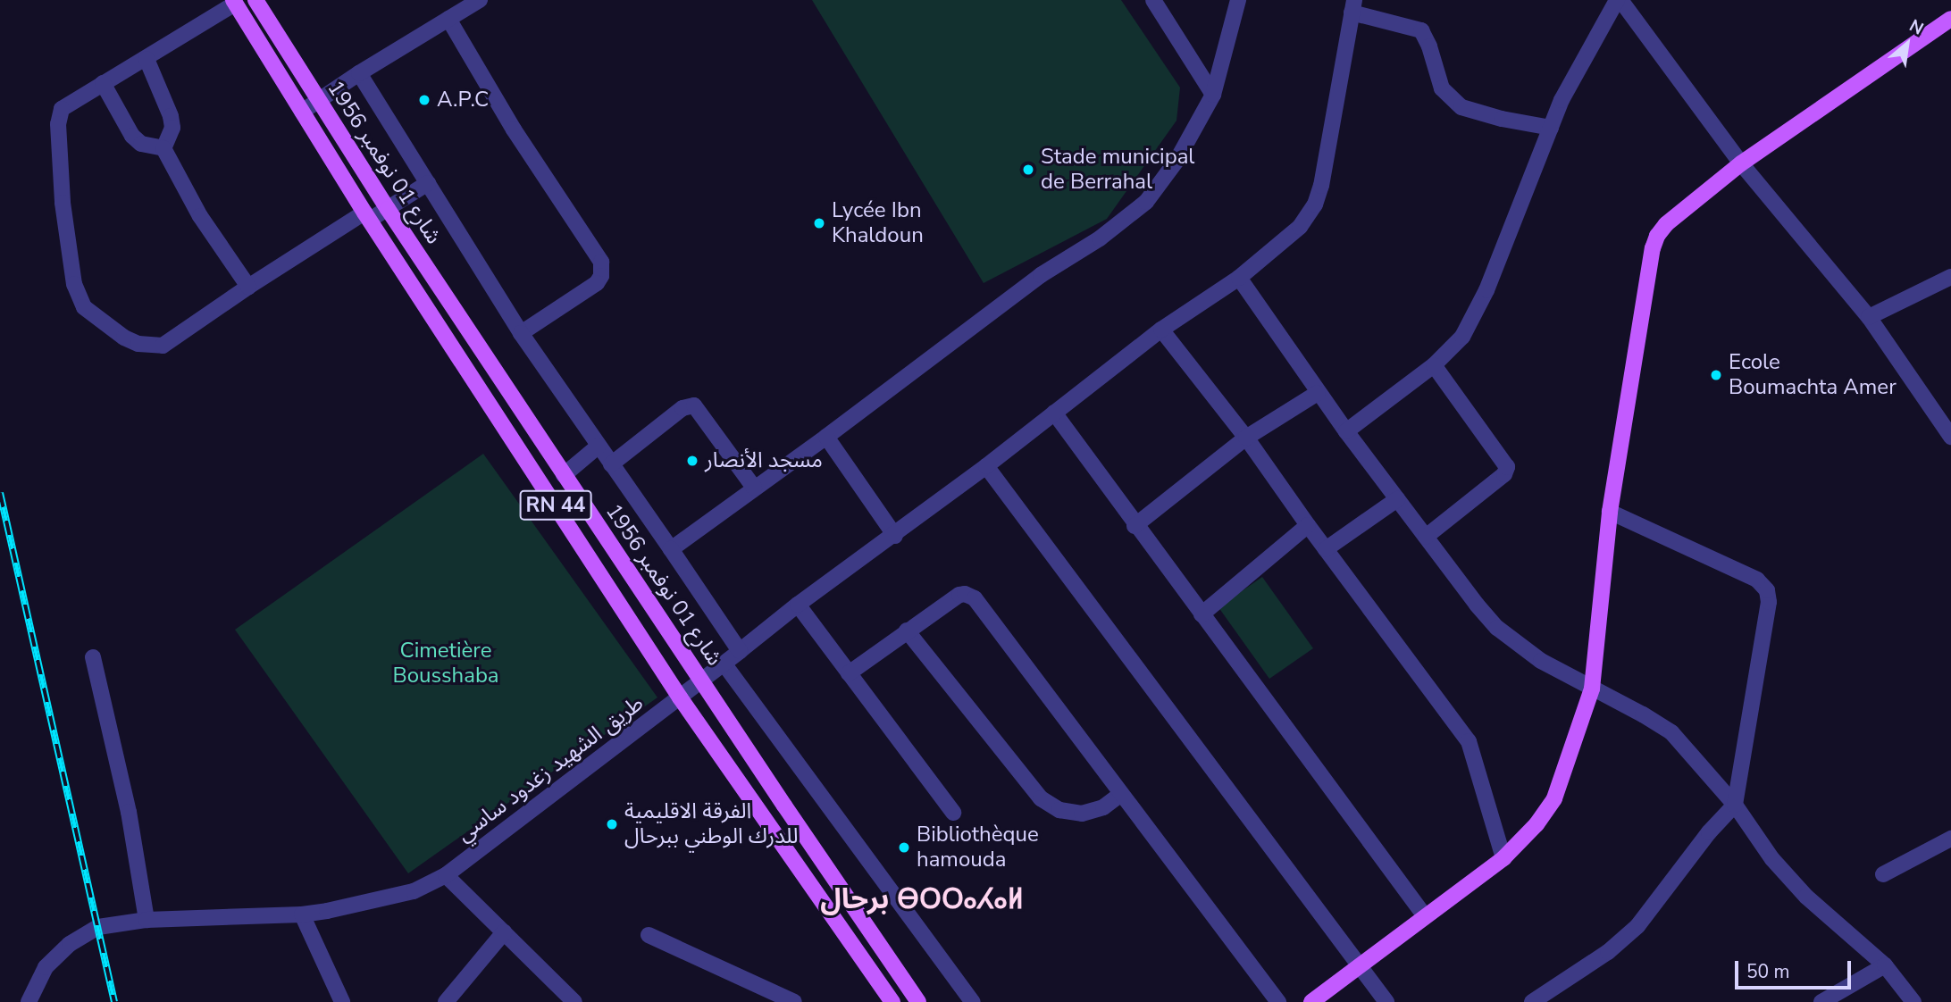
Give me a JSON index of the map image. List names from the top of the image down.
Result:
{
  "streets": {
    "main road": ["شارع 01 نوفمبر 1956", "RN 44"],
    "street": ["طريق الشهيد زغدود ساسي"]
  },
  "crossings": [
    ["شارع 01 نوفمبر 1956", "طريق الشهيد زغدود ساسي"]
  ],
  "districts": ["برحال ⴱⵔⵔⴰⵃⴰⵍ"],
  "parks": ["Cimetière Bousshaba"],
  "places": [
    "A.P.C",
    "Stade municipal de Berrahal",
    "Lycée Ibn Khaldoun",
    "Ecole Boumachta Amer",
    "مسجد الأنصار",
    "الفرقة الاقليمية للدرك الوطني ببرحال",
    "Bibliothèque hamouda"
  ],
  "scale_bar": "50 m",
  "north": "top right"
}
